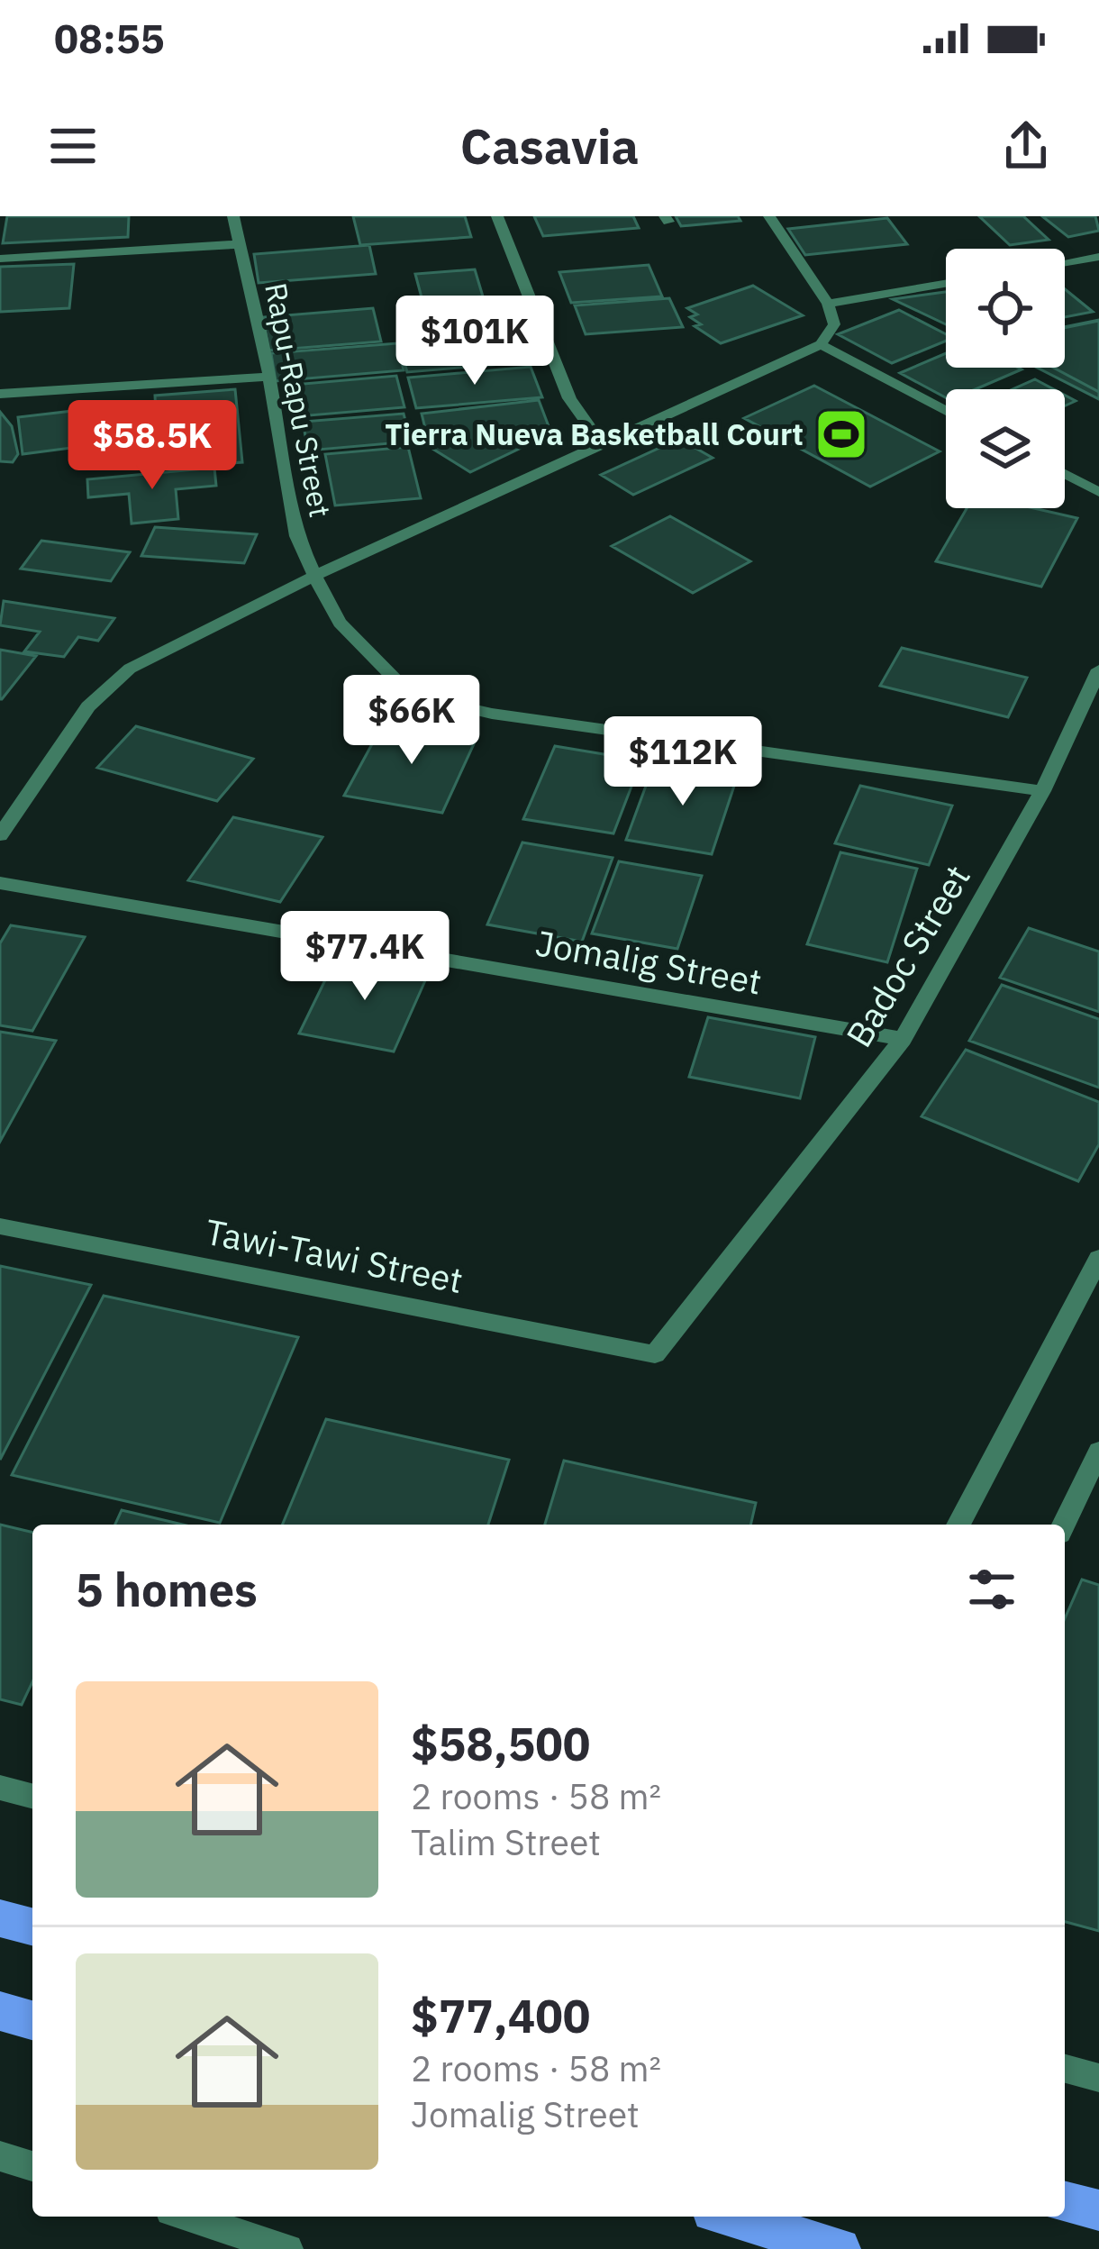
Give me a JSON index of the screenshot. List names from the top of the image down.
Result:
{
  "streets": {
    "street": [
      "Rapu-Rapu Street",
      "Badoc Street",
      "Jomalig Street",
      "Tawi-Tawi Street"
    ]
  },
  "crossings": [
    ["Rapu-Rapu Street", "Badoc Street"],
    ["Badoc Street", "Jomalig Street"],
    ["Badoc Street", "Tawi-Tawi Street"]
  ],
  "places": {
    "sports": ["Tierra Nueva Basketball Court"]
  },
  "page": {
    "status": "08:55",
    "header": "Casavia",
    "price": [
      "$101K",
      "$58.5K",
      "$66K",
      "$112K",
      "$77.4K"
    ],
    "heading": "5 homes",
    "list": [
      {
        "name": "$58,500",
        "note": "2 rooms · 58 m² · Talim Street"
      },
      {
        "name": "$77,400",
        "note": "2 rooms · 58 m² · Jomalig Street"
      }
    ]
  }
}
